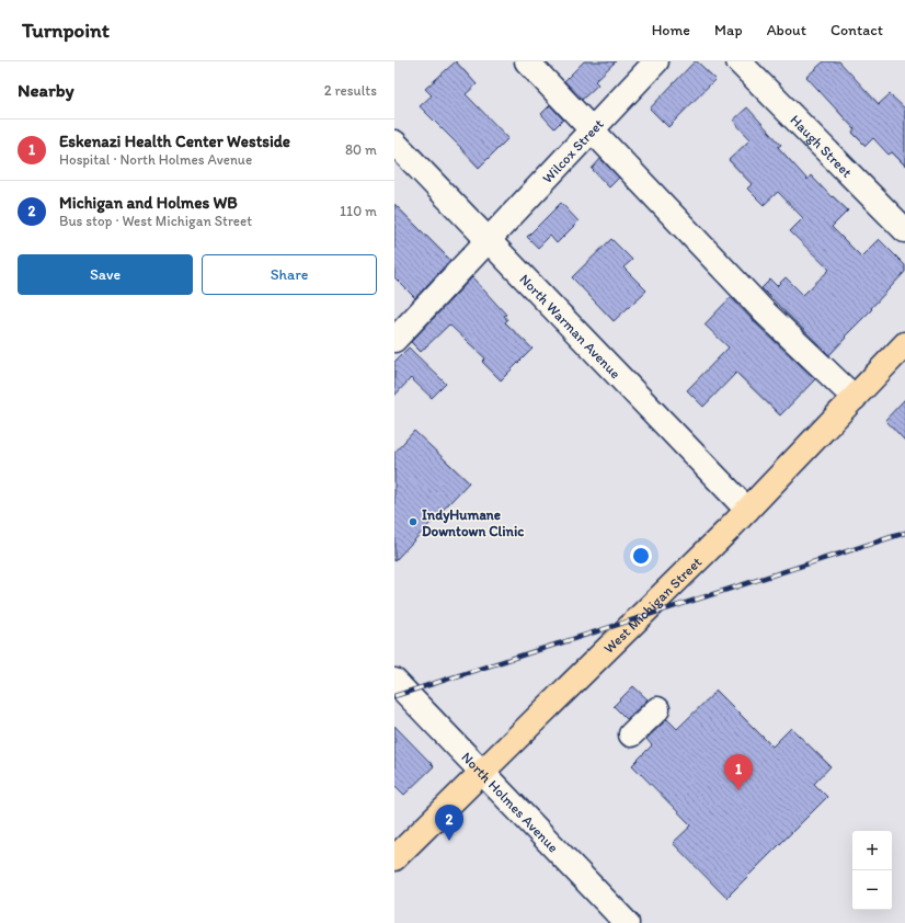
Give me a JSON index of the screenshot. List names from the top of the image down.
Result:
{
  "streets": {
    "main road": ["West Michigan Street"],
    "street": [
      "Haugh Street",
      "Wilcox Street",
      "North Warman Avenue",
      "North Holmes Avenue"
    ]
  },
  "crossings": [
    ["Wilcox Street", "North Warman Avenue"],
    ["North Warman Avenue", "West Michigan Street"],
    ["West Michigan Street", "North Holmes Avenue"]
  ],
  "places": ["IndyHumane Downtown Clinic"],
  "page": {
    "header": "Turnpoint",
    "nav": [
      "Home",
      "Map",
      "About",
      "Contact"
    ],
    "heading": ["Nearby", "2 results"],
    "list": [
      {
        "mark": "1",
        "name": "Eskenazi Health Center Westside",
        "note": "Hospital · North Holmes Avenue",
        "value": "80 m"
      },
      {
        "mark": "2",
        "name": "Michigan and Holmes WB",
        "note": "Bus stop · West Michigan Street",
        "value": "110 m"
      }
    ],
    "buttons": ["Save", "Share"],
    "pins": ["1", "2"],
    "map_buttons": ["+", "−"]
  }
}
